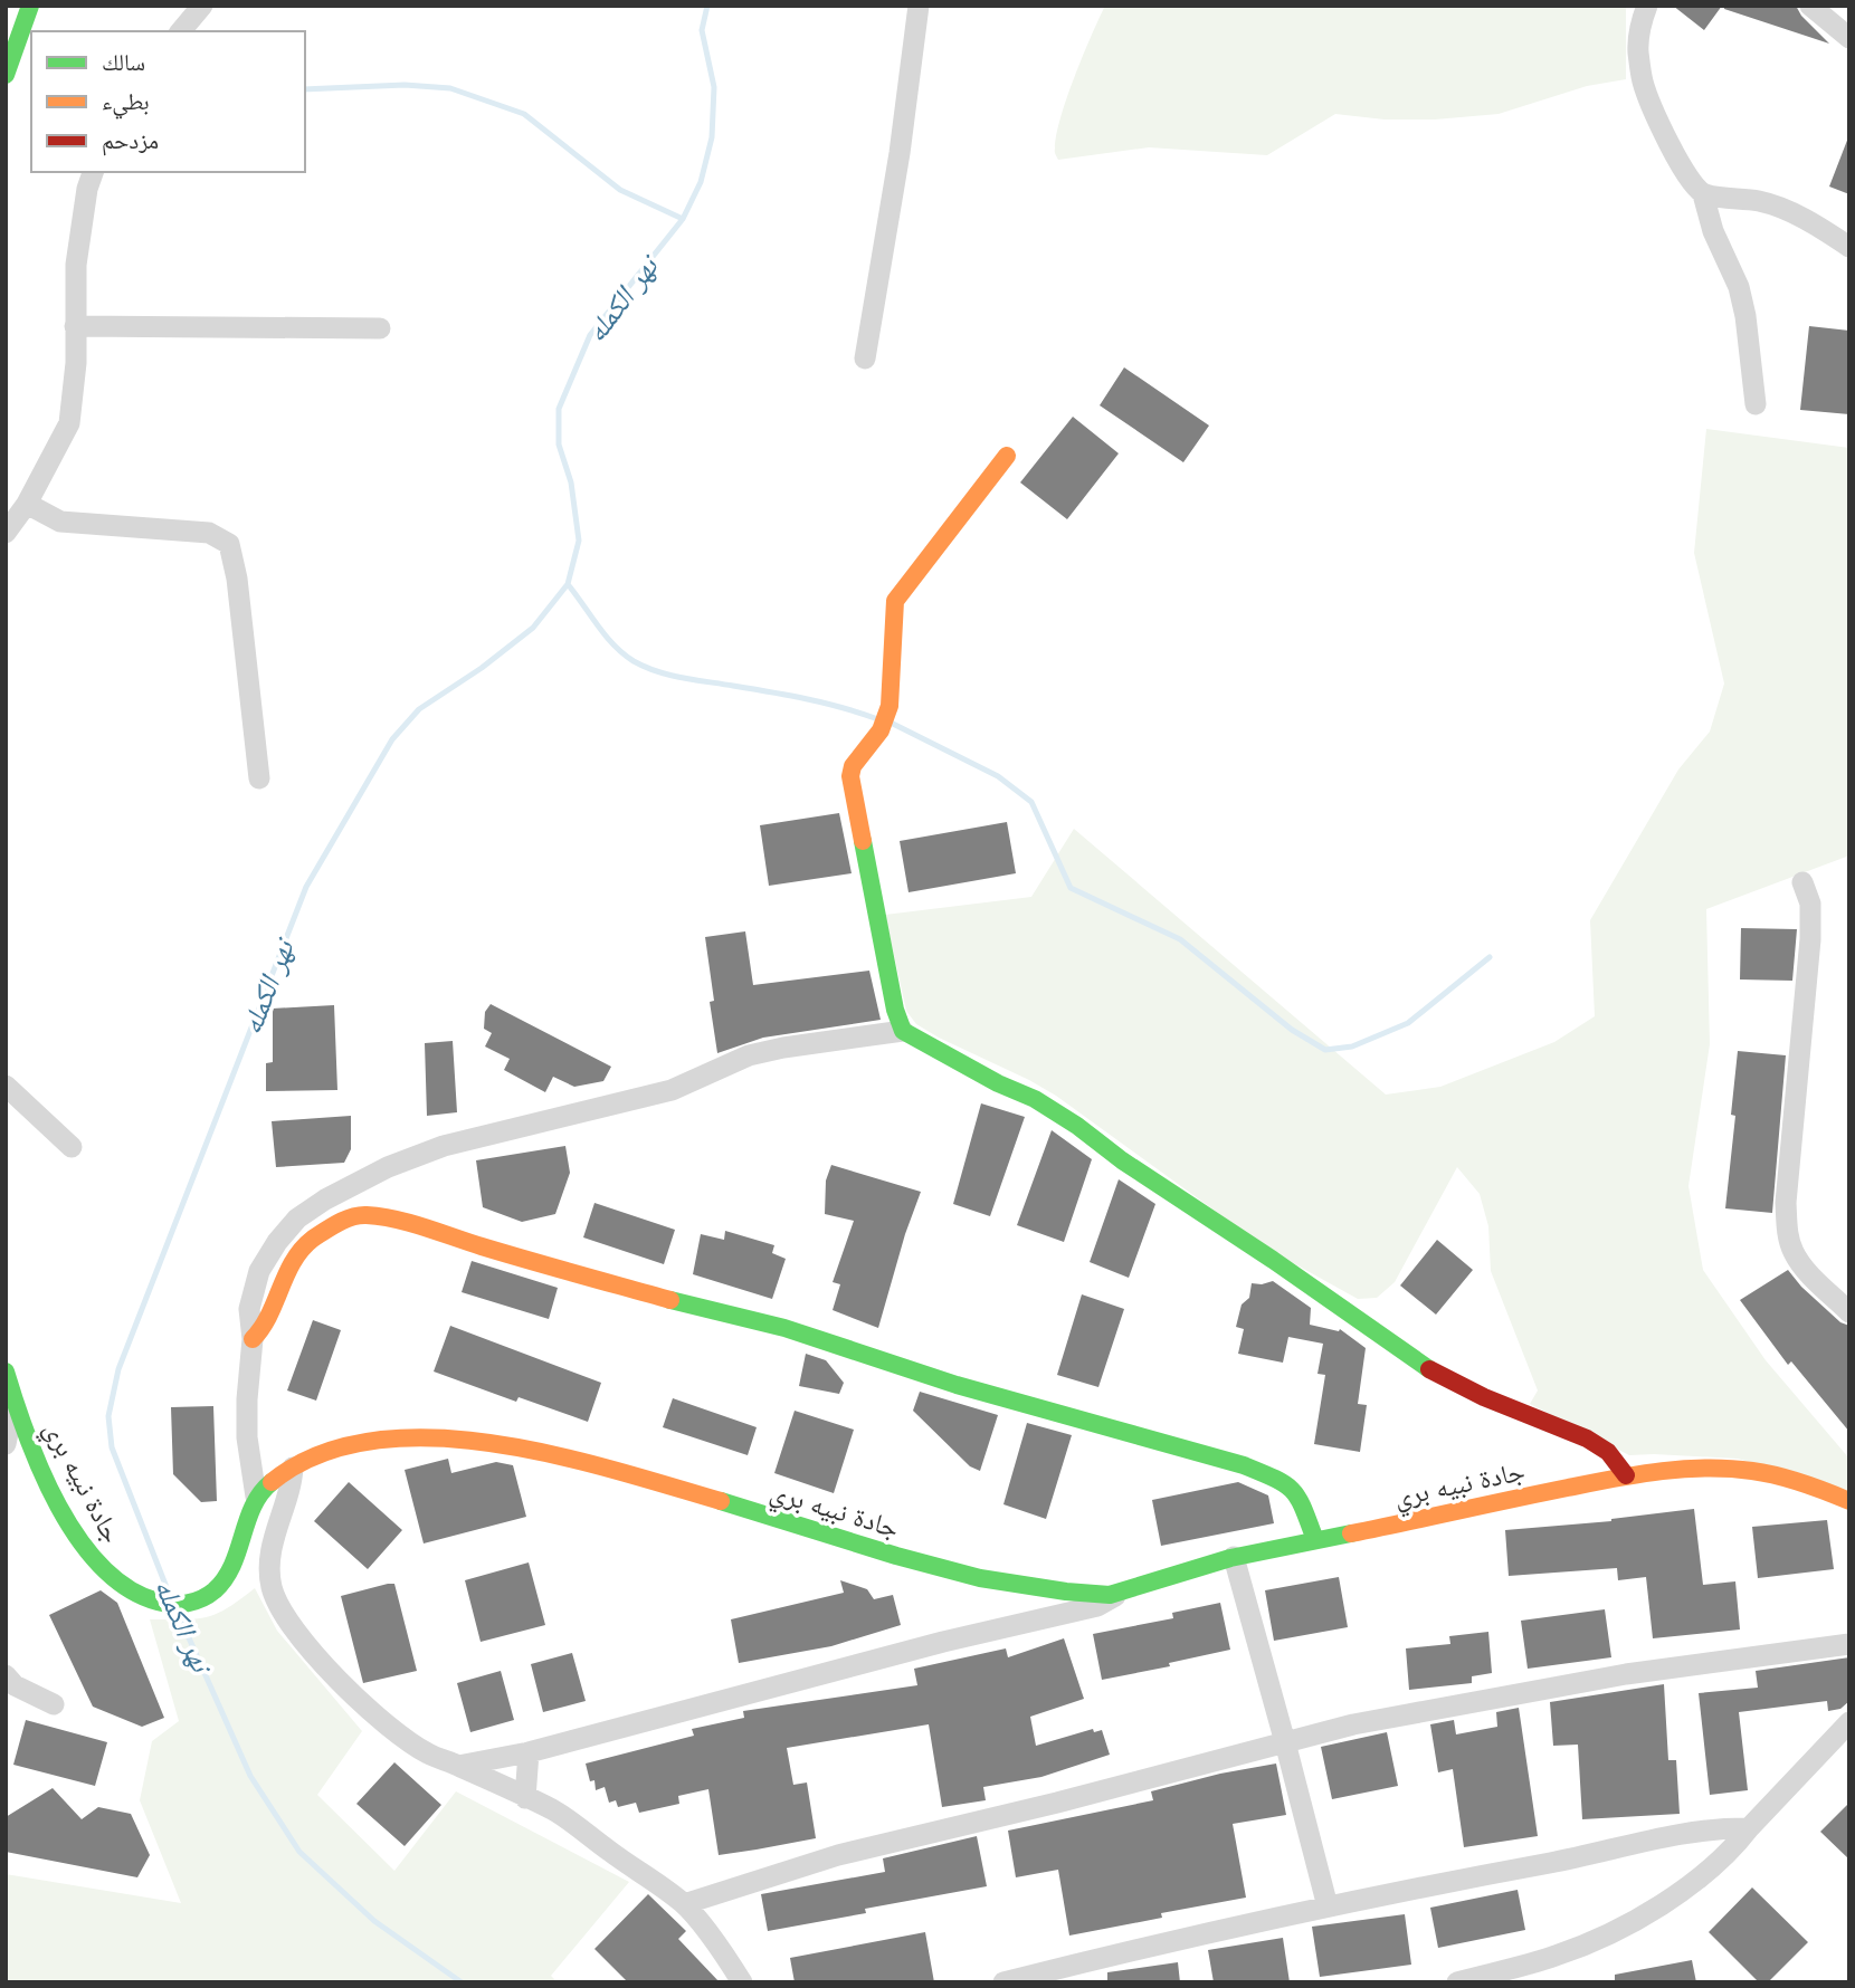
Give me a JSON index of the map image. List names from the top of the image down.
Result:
{
  "streets": {
    "street": ["جادة نبيه بري"]
  },
  "water": ["نهر الكمله"],
  "legend": ["سالك", "بطيء", "مزدحم"]
}
